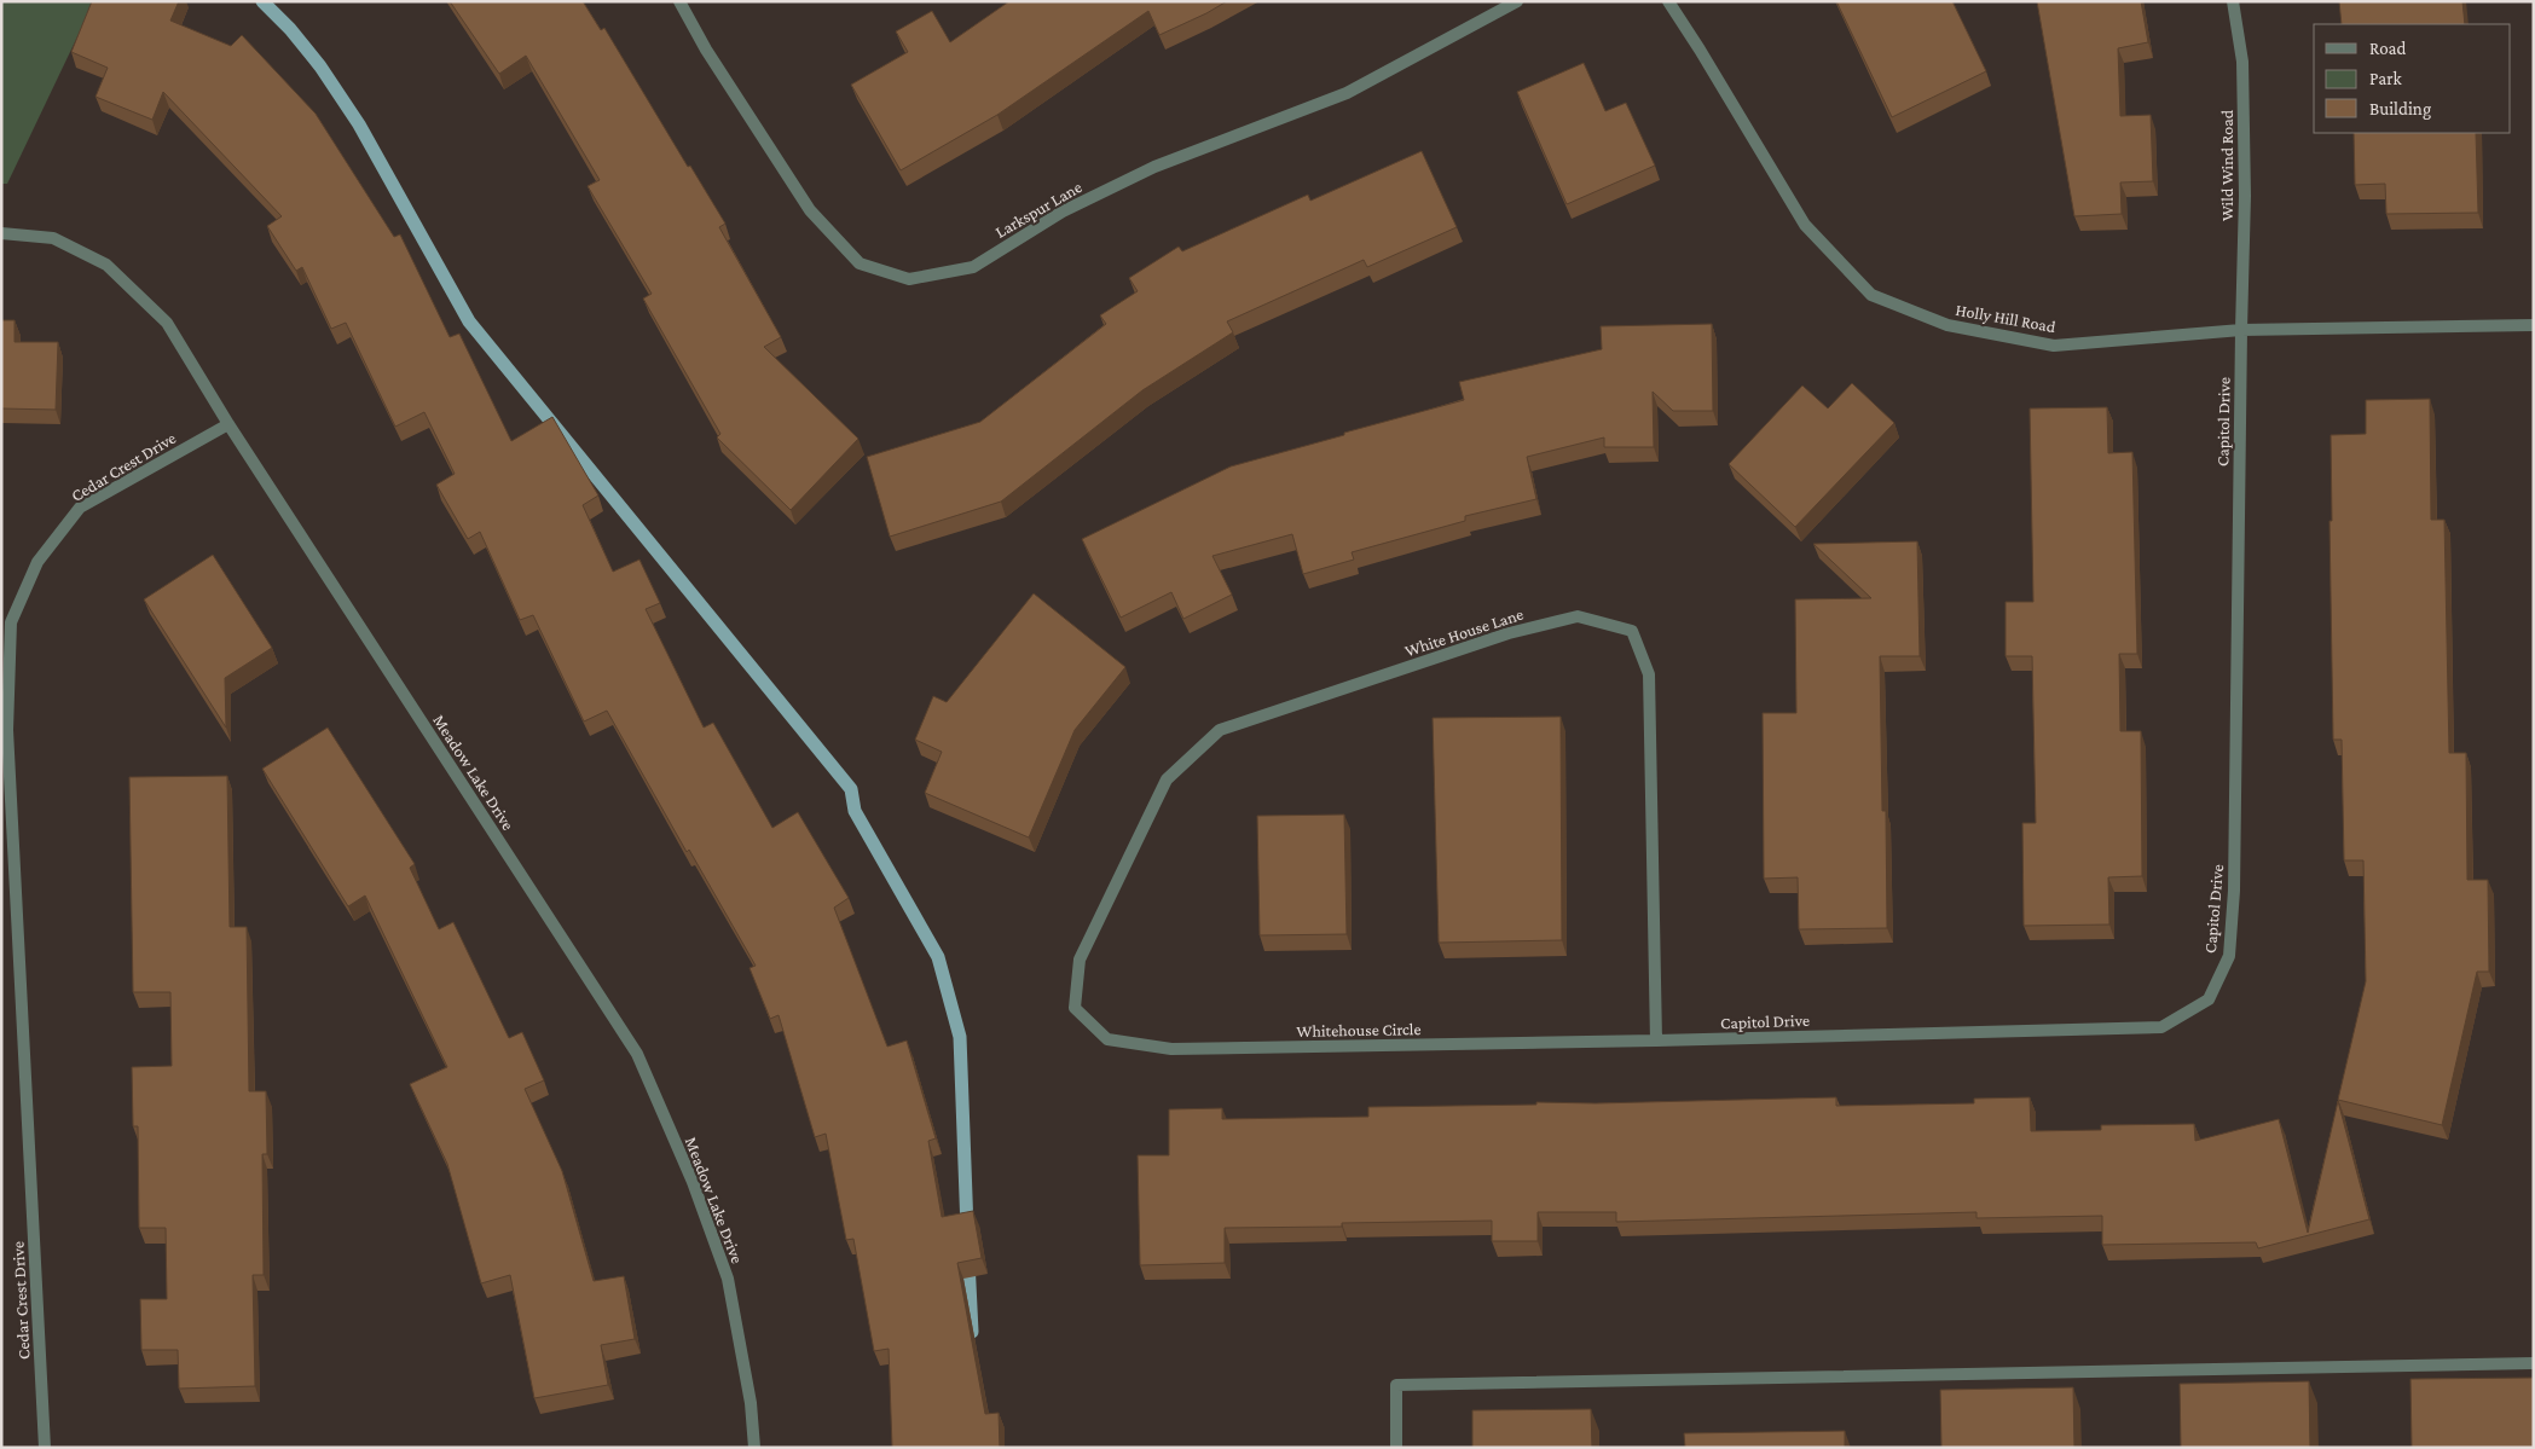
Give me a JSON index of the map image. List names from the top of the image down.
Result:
{
  "streets": {
    "street": [
      "Wild Wind Road",
      "Larkspur Lane",
      "Holly Hill Road",
      "Capitol Drive",
      "Cedar Crest Drive",
      "White House Lane",
      "Meadow Lake Drive",
      "Whitehouse Circle"
    ]
  },
  "crossings": [
    ["Wild Wind Road", "Holly Hill Road"],
    ["Wild Wind Road", "Capitol Drive"],
    ["Holly Hill Road", "Capitol Drive"],
    ["Capitol Drive", "White House Lane"],
    ["Capitol Drive", "Whitehouse Circle"],
    ["Cedar Crest Drive", "Meadow Lake Drive"],
    ["White House Lane", "Whitehouse Circle"]
  ],
  "legend": ["Road", "Park", "Building"]
}
